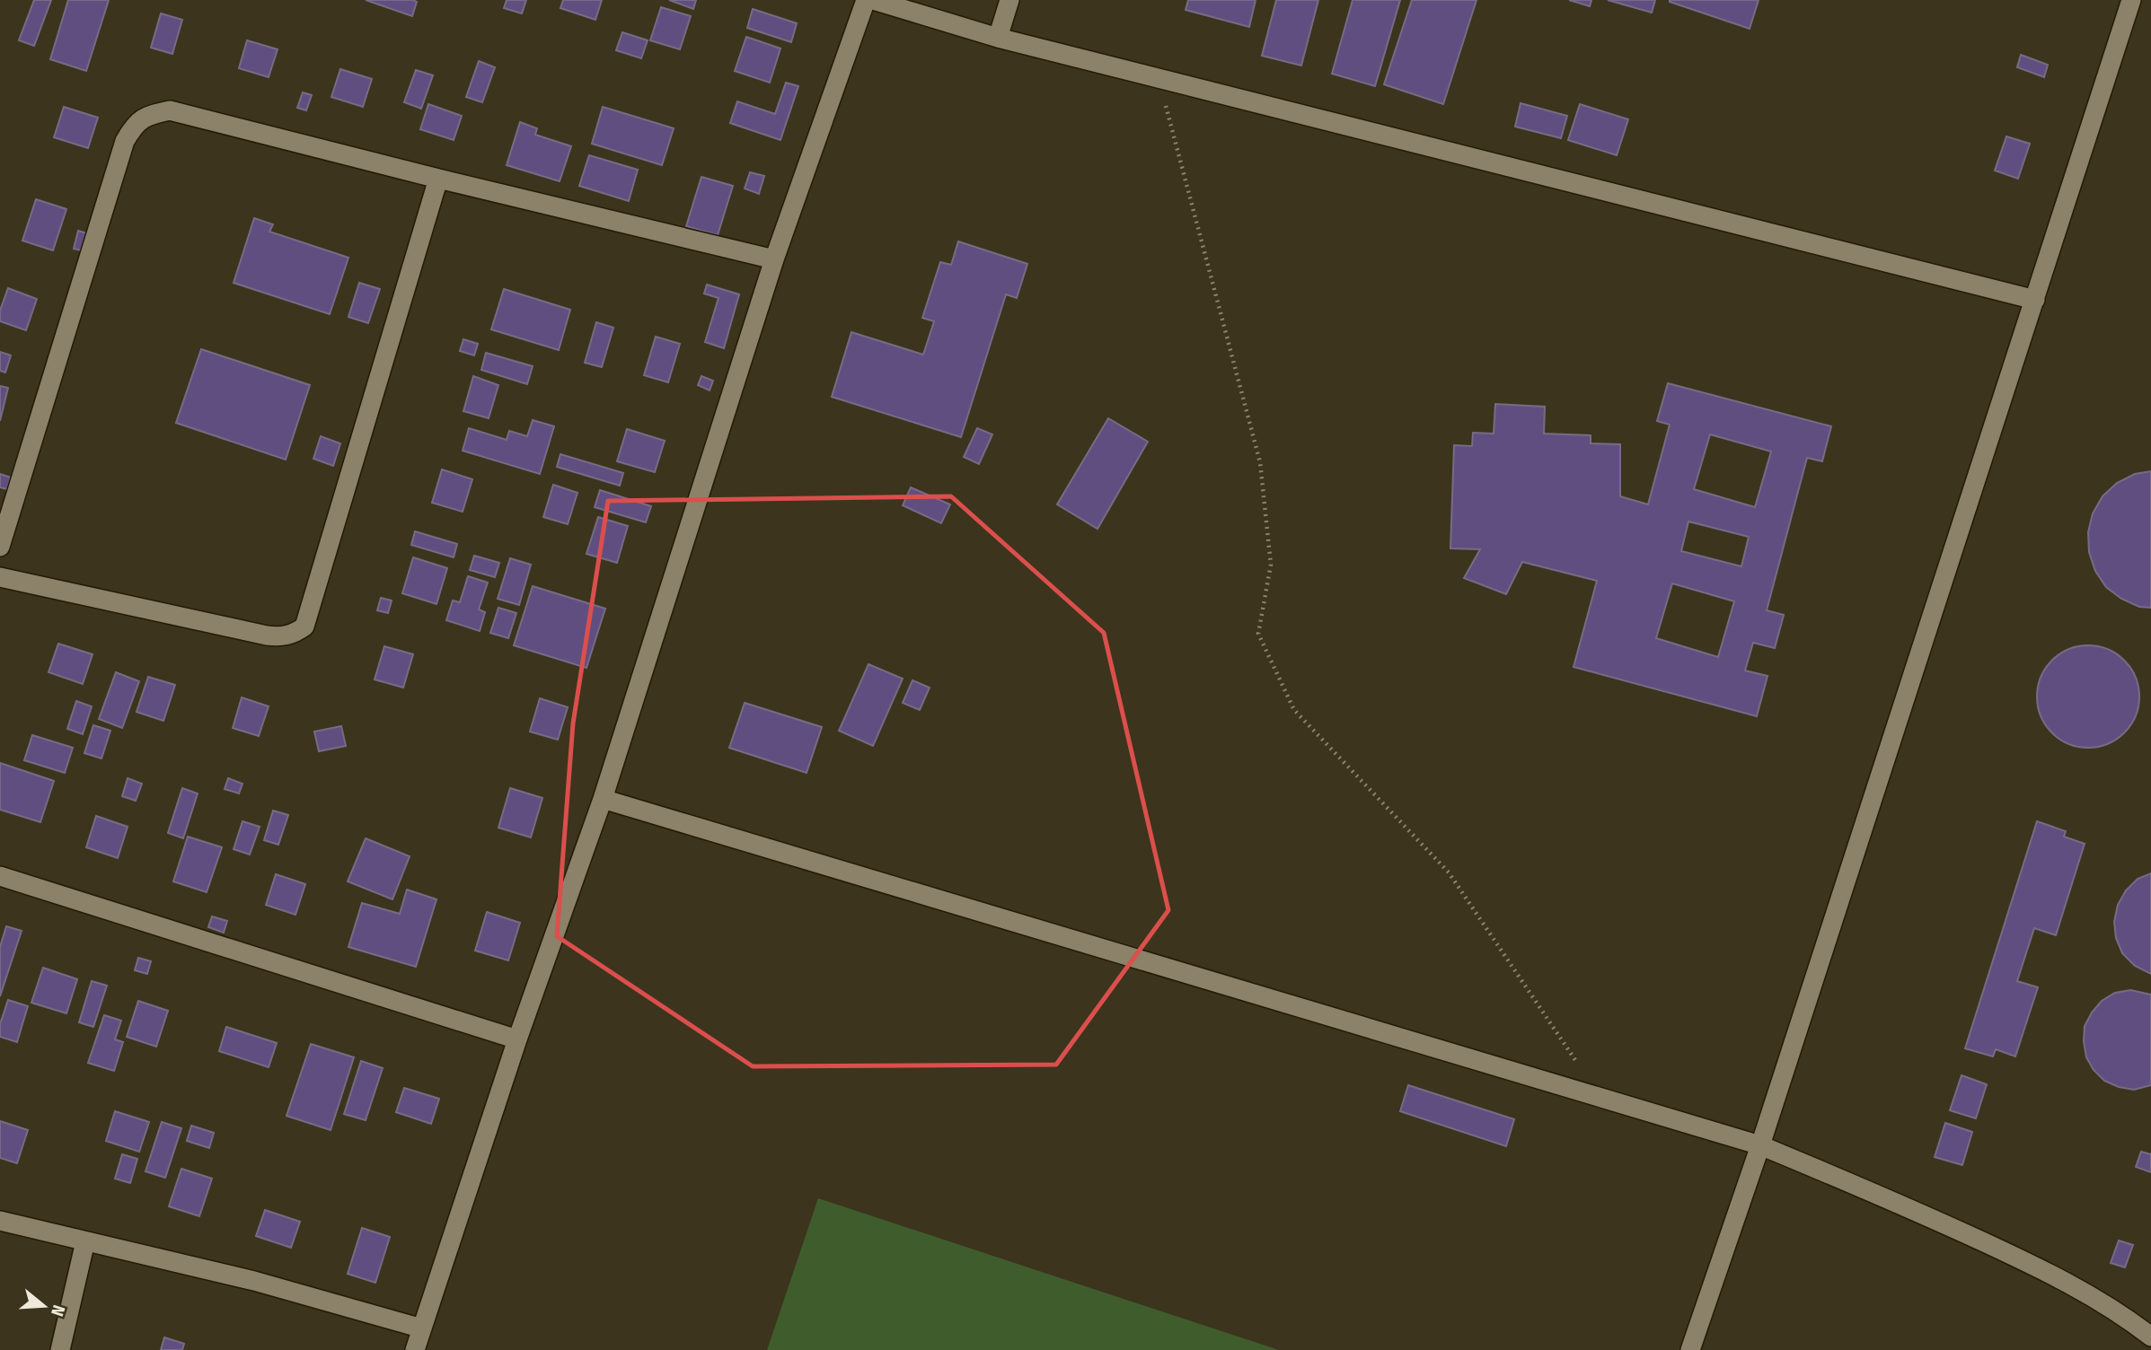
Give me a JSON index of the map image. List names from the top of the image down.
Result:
{
  "north": "right"
}
